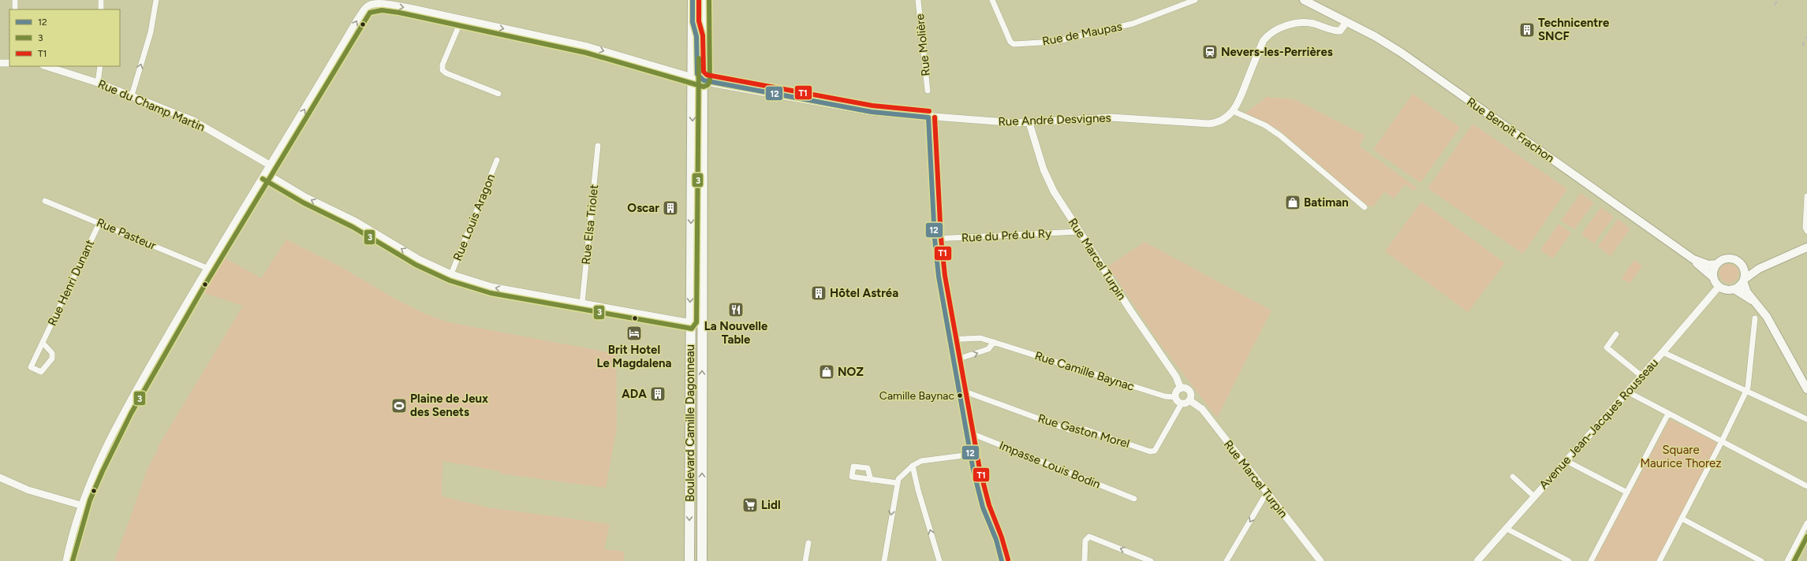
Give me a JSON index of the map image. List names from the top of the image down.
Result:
{
  "streets": {
    "main road": ["Rue Benoît Frachon", "Boulevard Camille Dagonneau"],
    "street": [
      "Rue de Maupas",
      "Rue Molière",
      "Rue du Champ Martin",
      "Rue André Desvignes",
      "Rue Louis Aragon",
      "Rue Elsa Triolet",
      "Rue Pasteur",
      "Rue du Pré du Ry",
      "Rue Marcel Turpin",
      "Rue Henri Dunant",
      "Rue Camille Baynac",
      "Avenue Jean-Jacques Rousseau",
      "Rue Gaston Morel",
      "Impasse Louis Bodin"
    ]
  },
  "crossings": [
    ["Rue du Champ Martin", "Rue André Desvignes"],
    ["Rue André Desvignes", "Rue Benoît Frachon"],
    ["Rue André Desvignes", "Rue Pasteur"],
    ["Rue André Desvignes", "Rue Marcel Turpin"],
    ["Rue André Desvignes", "Boulevard Camille Dagonneau"],
    ["Rue Pasteur", "Rue Henri Dunant"],
    ["Rue du Pré du Ry", "Rue Marcel Turpin"],
    ["Rue Marcel Turpin", "Rue Camille Baynac"],
    ["Rue Marcel Turpin", "Rue Gaston Morel"],
    ["Rue Camille Baynac", "Rue Gaston Morel"]
  ],
  "parks": ["Square Maurice Thorez"],
  "places": {
    "building": [
      "Technicentre SNCF",
      "Oscar",
      "Hôtel Astréa",
      "ADA"
    ],
    "station": ["Nevers-les-Perrières"],
    "shop": ["Batiman", "NOZ"],
    "restaurant": ["La Nouvelle Table"],
    "hotel": ["Brit Hotel Le Magdalena"],
    "other": ["Camille Baynac"],
    "sports": ["Plaine de Jeux des Senets"],
    "supermarket": ["Lidl"]
  },
  "lines": ["transit line 12", "transit line 3", "transit line T1"],
  "legend": ["12", "3", "T1"]
}
